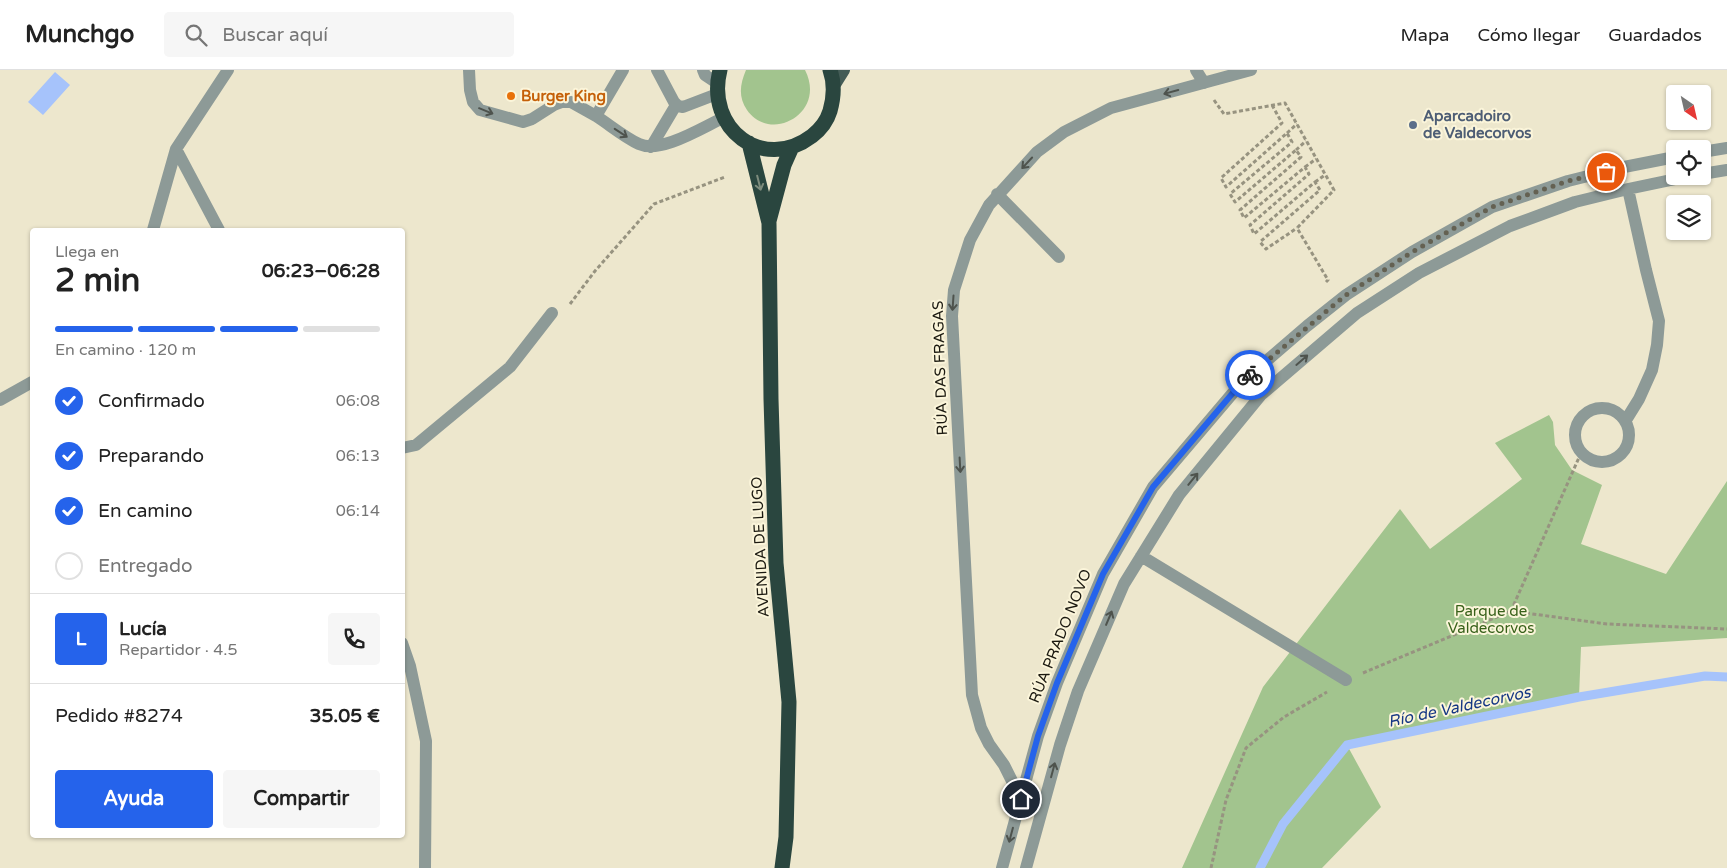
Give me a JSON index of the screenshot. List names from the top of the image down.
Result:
{
  "streets": {
    "highway": ["AVENIDA DE LUGO"],
    "street": ["RÚA DAS FRAGAS", "RÚA PRADO NOVO"]
  },
  "crossings": [
    ["RÚA DAS FRAGAS", "RÚA PRADO NOVO"]
  ],
  "one_way": ["RÚA DAS FRAGAS"],
  "water": ["Río de Valdecorvos"],
  "parks": ["Parque de Valdecorvos"],
  "places": ["Burger King", "Aparcadoiro de Valdecorvos"],
  "north": "bottom right",
  "page": {
    "header": "Munchgo",
    "search": "Buscar aquí",
    "nav": ["Mapa", "Cómo llegar", "Guardados"],
    "heading": ["2 min", "Llega en", "06:23–06:28"],
    "panel": [
      "Lucía",
      "Repartidor · 4.5",
      "Pedido #8274",
      "35.05 €"
    ],
    "bar": "En camino · 120 m",
    "list": [
      ["Confirmado", "06:08"],
      ["Preparando", "06:13"],
      ["En camino", "06:14"],
      "Entregado"
    ],
    "round": "L",
    "buttons": ["Ayuda", "Compartir"]
  }
}
